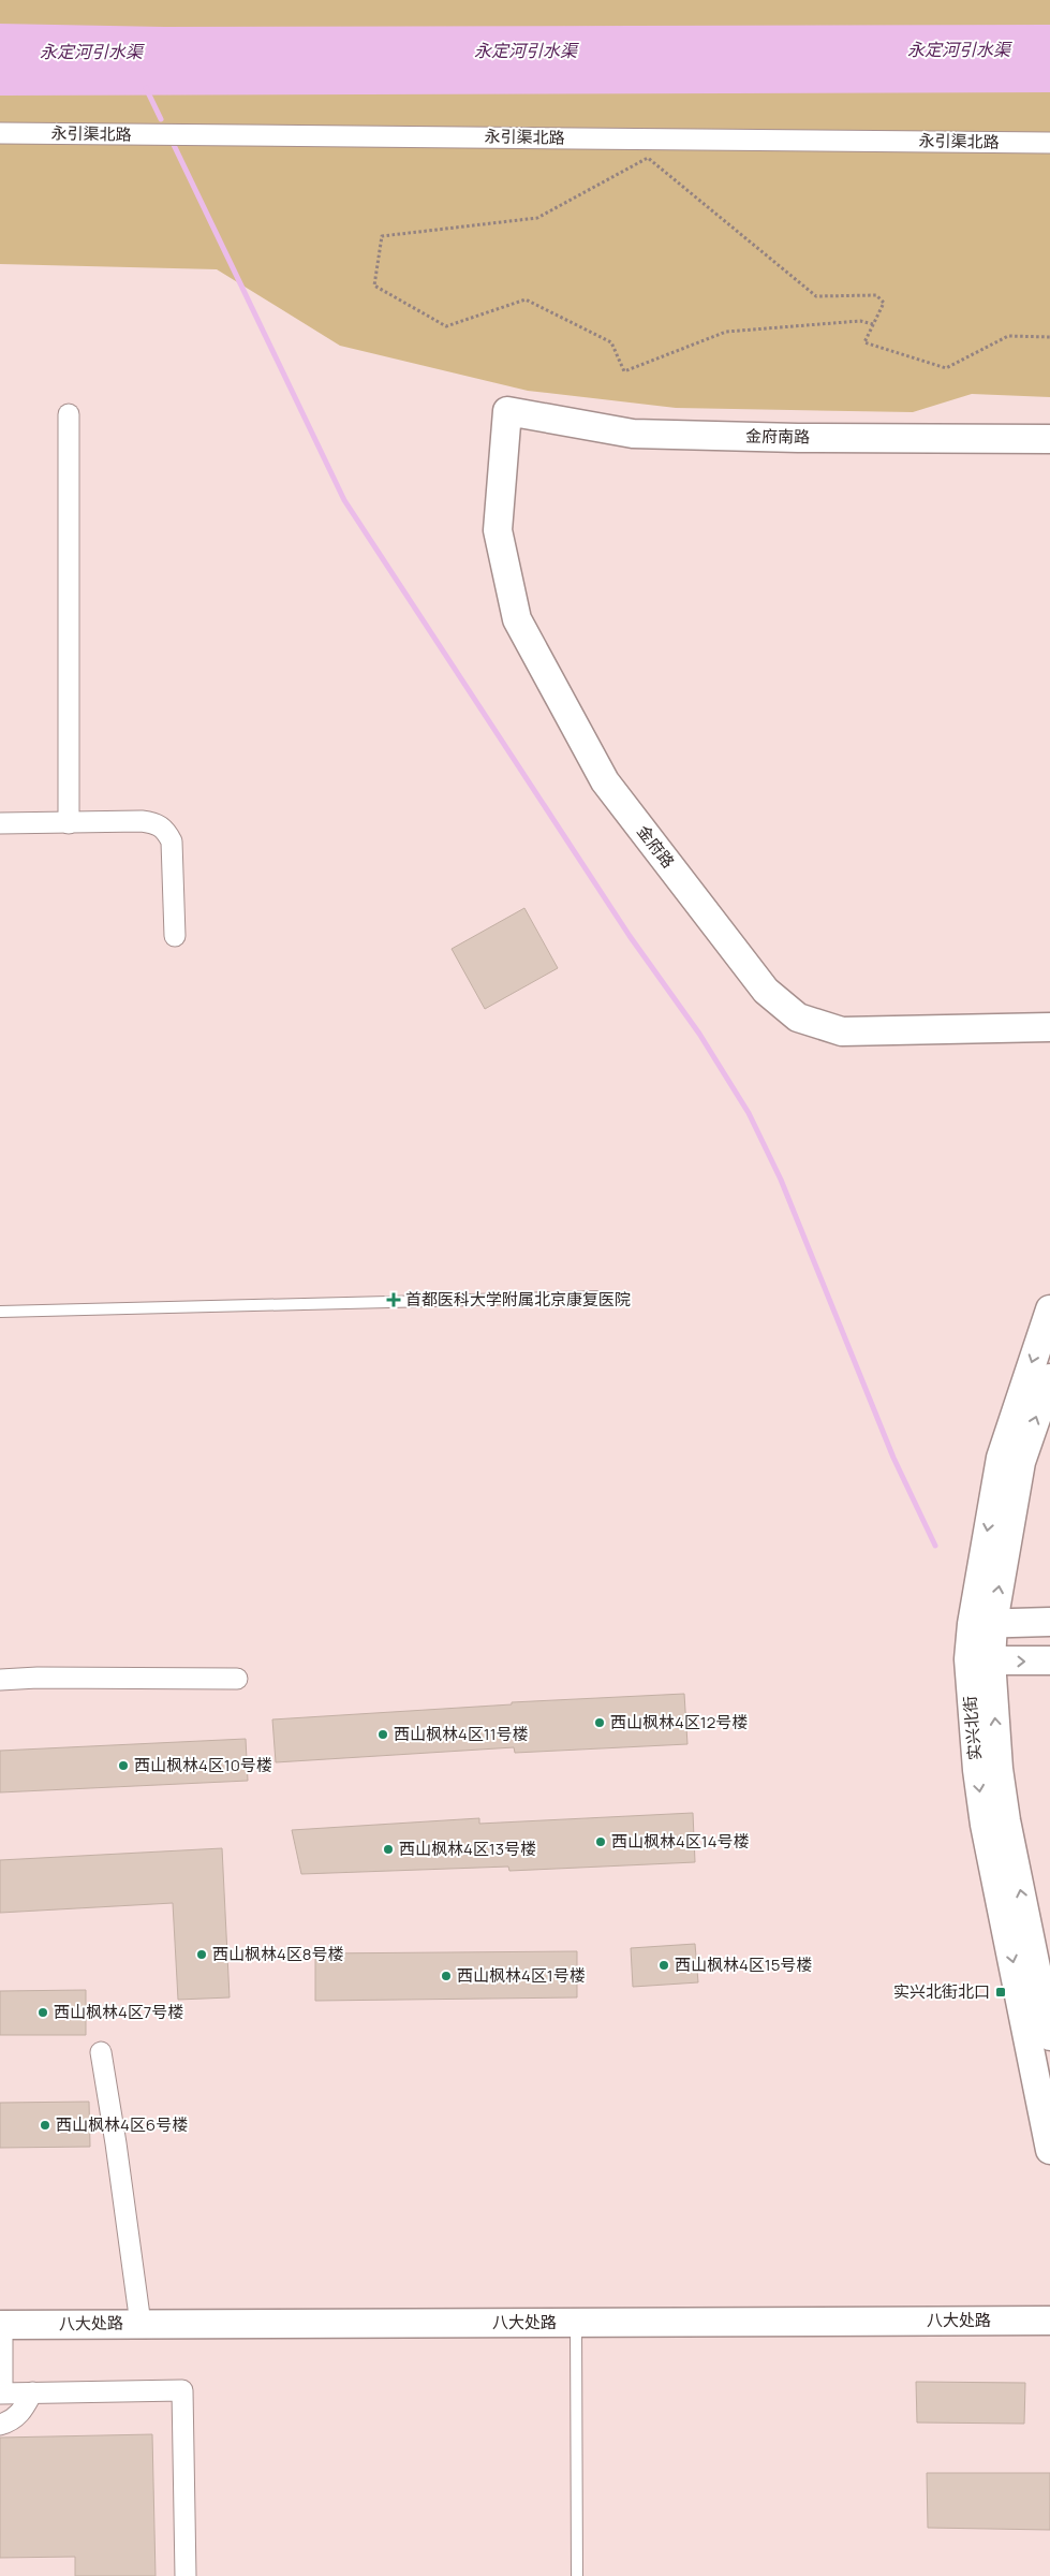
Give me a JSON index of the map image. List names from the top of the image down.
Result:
{
  "streets": {
    "street": [
      "永引渠北路",
      "金府南路",
      "金府路",
      "实兴北街",
      "八大处路"
    ]
  },
  "crossings": [
    ["金府南路", "金府路"]
  ],
  "water": ["永定河引水渠"],
  "places": {
    "health": ["首都医科大学附属北京康复医院"],
    "other": [
      "西山枫林4区12号楼",
      "西山枫林4区11号楼",
      "西山枫林4区10号楼",
      "西山枫林4区14号楼",
      "西山枫林4区13号楼",
      "西山枫林4区8号楼",
      "西山枫林4区15号楼",
      "西山枫林4区1号楼",
      "西山枫林4区7号楼",
      "西山枫林4区6号楼"
    ],
    "transit": ["实兴北街北口"]
  }
}
